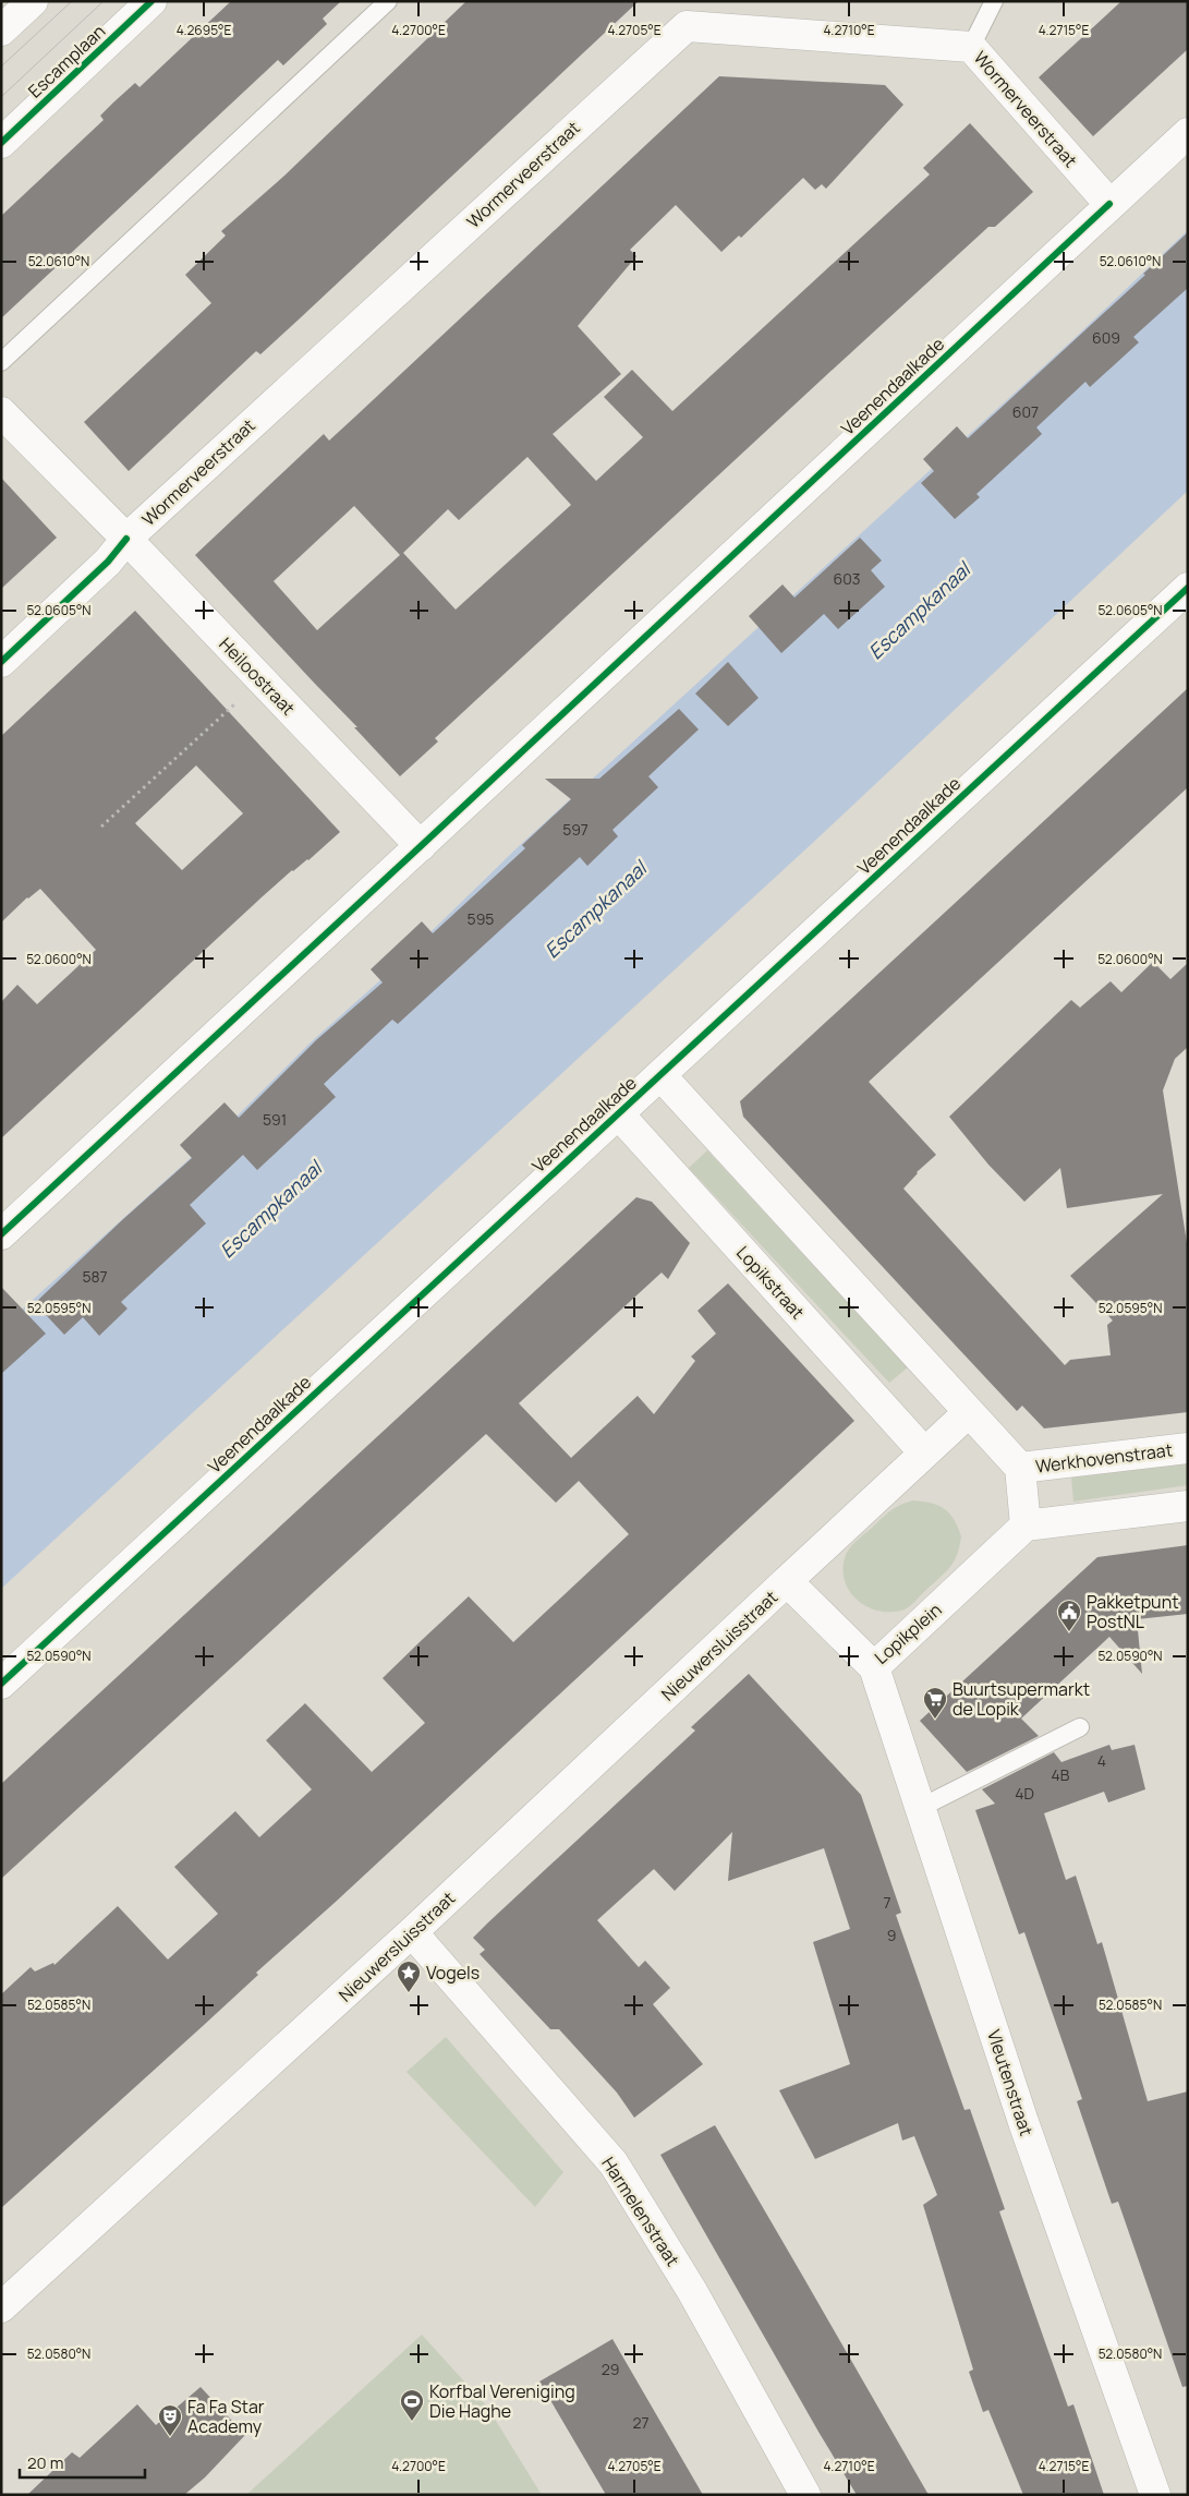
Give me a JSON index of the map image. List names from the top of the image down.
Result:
{
  "streets": {
    "street": [
      "Escamplaan",
      "Wormerveerstraat",
      "Veenendaalkade",
      "Heiloostraat",
      "Lopikstraat",
      "Werkhovenstraat",
      "Lopikplein",
      "Nieuwersluisstraat",
      "Vleutenstraat",
      "Harmelenstraat"
    ]
  },
  "crossings": [
    ["Wormerveerstraat", "Veenendaalkade"],
    ["Wormerveerstraat", "Heiloostraat"],
    ["Veenendaalkade", "Heiloostraat"],
    ["Veenendaalkade", "Lopikstraat"],
    ["Lopikplein", "Nieuwersluisstraat"],
    ["Lopikplein", "Vleutenstraat"],
    ["Nieuwersluisstraat", "Harmelenstraat"]
  ],
  "water": ["Escampkanaal"],
  "places": {
    "public building": ["Pakketpunt PostNL"],
    "supermarket": ["Buurtsupermarkt de Lopik"],
    "place": ["Vogels"],
    "sports": ["Korfbal Vereniging Die Haghe"],
    "theatre": ["Fa Fa Star Academy"]
  },
  "house_numbers": [
    "609",
    "607",
    "603",
    "597",
    "595",
    "591",
    "587",
    "4",
    "4B",
    "4D",
    "7",
    "9",
    "29",
    "27"
  ],
  "scale_bar": "20 m",
  "coordinates": [
    "4.2695°E",
    "4.2700°E",
    "4.2705°E",
    "4.2710°E",
    "4.2715°E",
    "52.0610°N",
    "52.0605°N",
    "52.0600°N",
    "52.0595°N",
    "52.0590°N",
    "52.0585°N",
    "52.0580°N"
  ]
}
